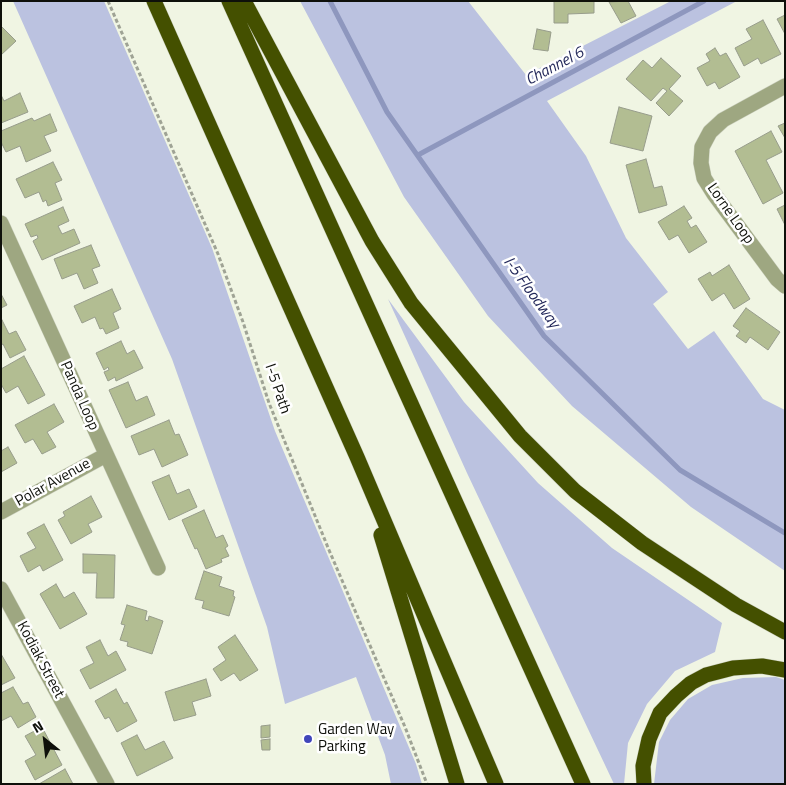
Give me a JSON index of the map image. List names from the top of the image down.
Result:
{
  "streets": {
    "street": [
      "Lorne Loop",
      "Panda Loop",
      "Polar Avenue",
      "Kodiak Street"
    ],
    "path": ["I-5 Path"]
  },
  "crossings": [
    ["Panda Loop", "Polar Avenue"]
  ],
  "water": ["Channel 6", "I-5 Floodway"],
  "places": ["Garden Way Parking"],
  "north": "top left"
}
